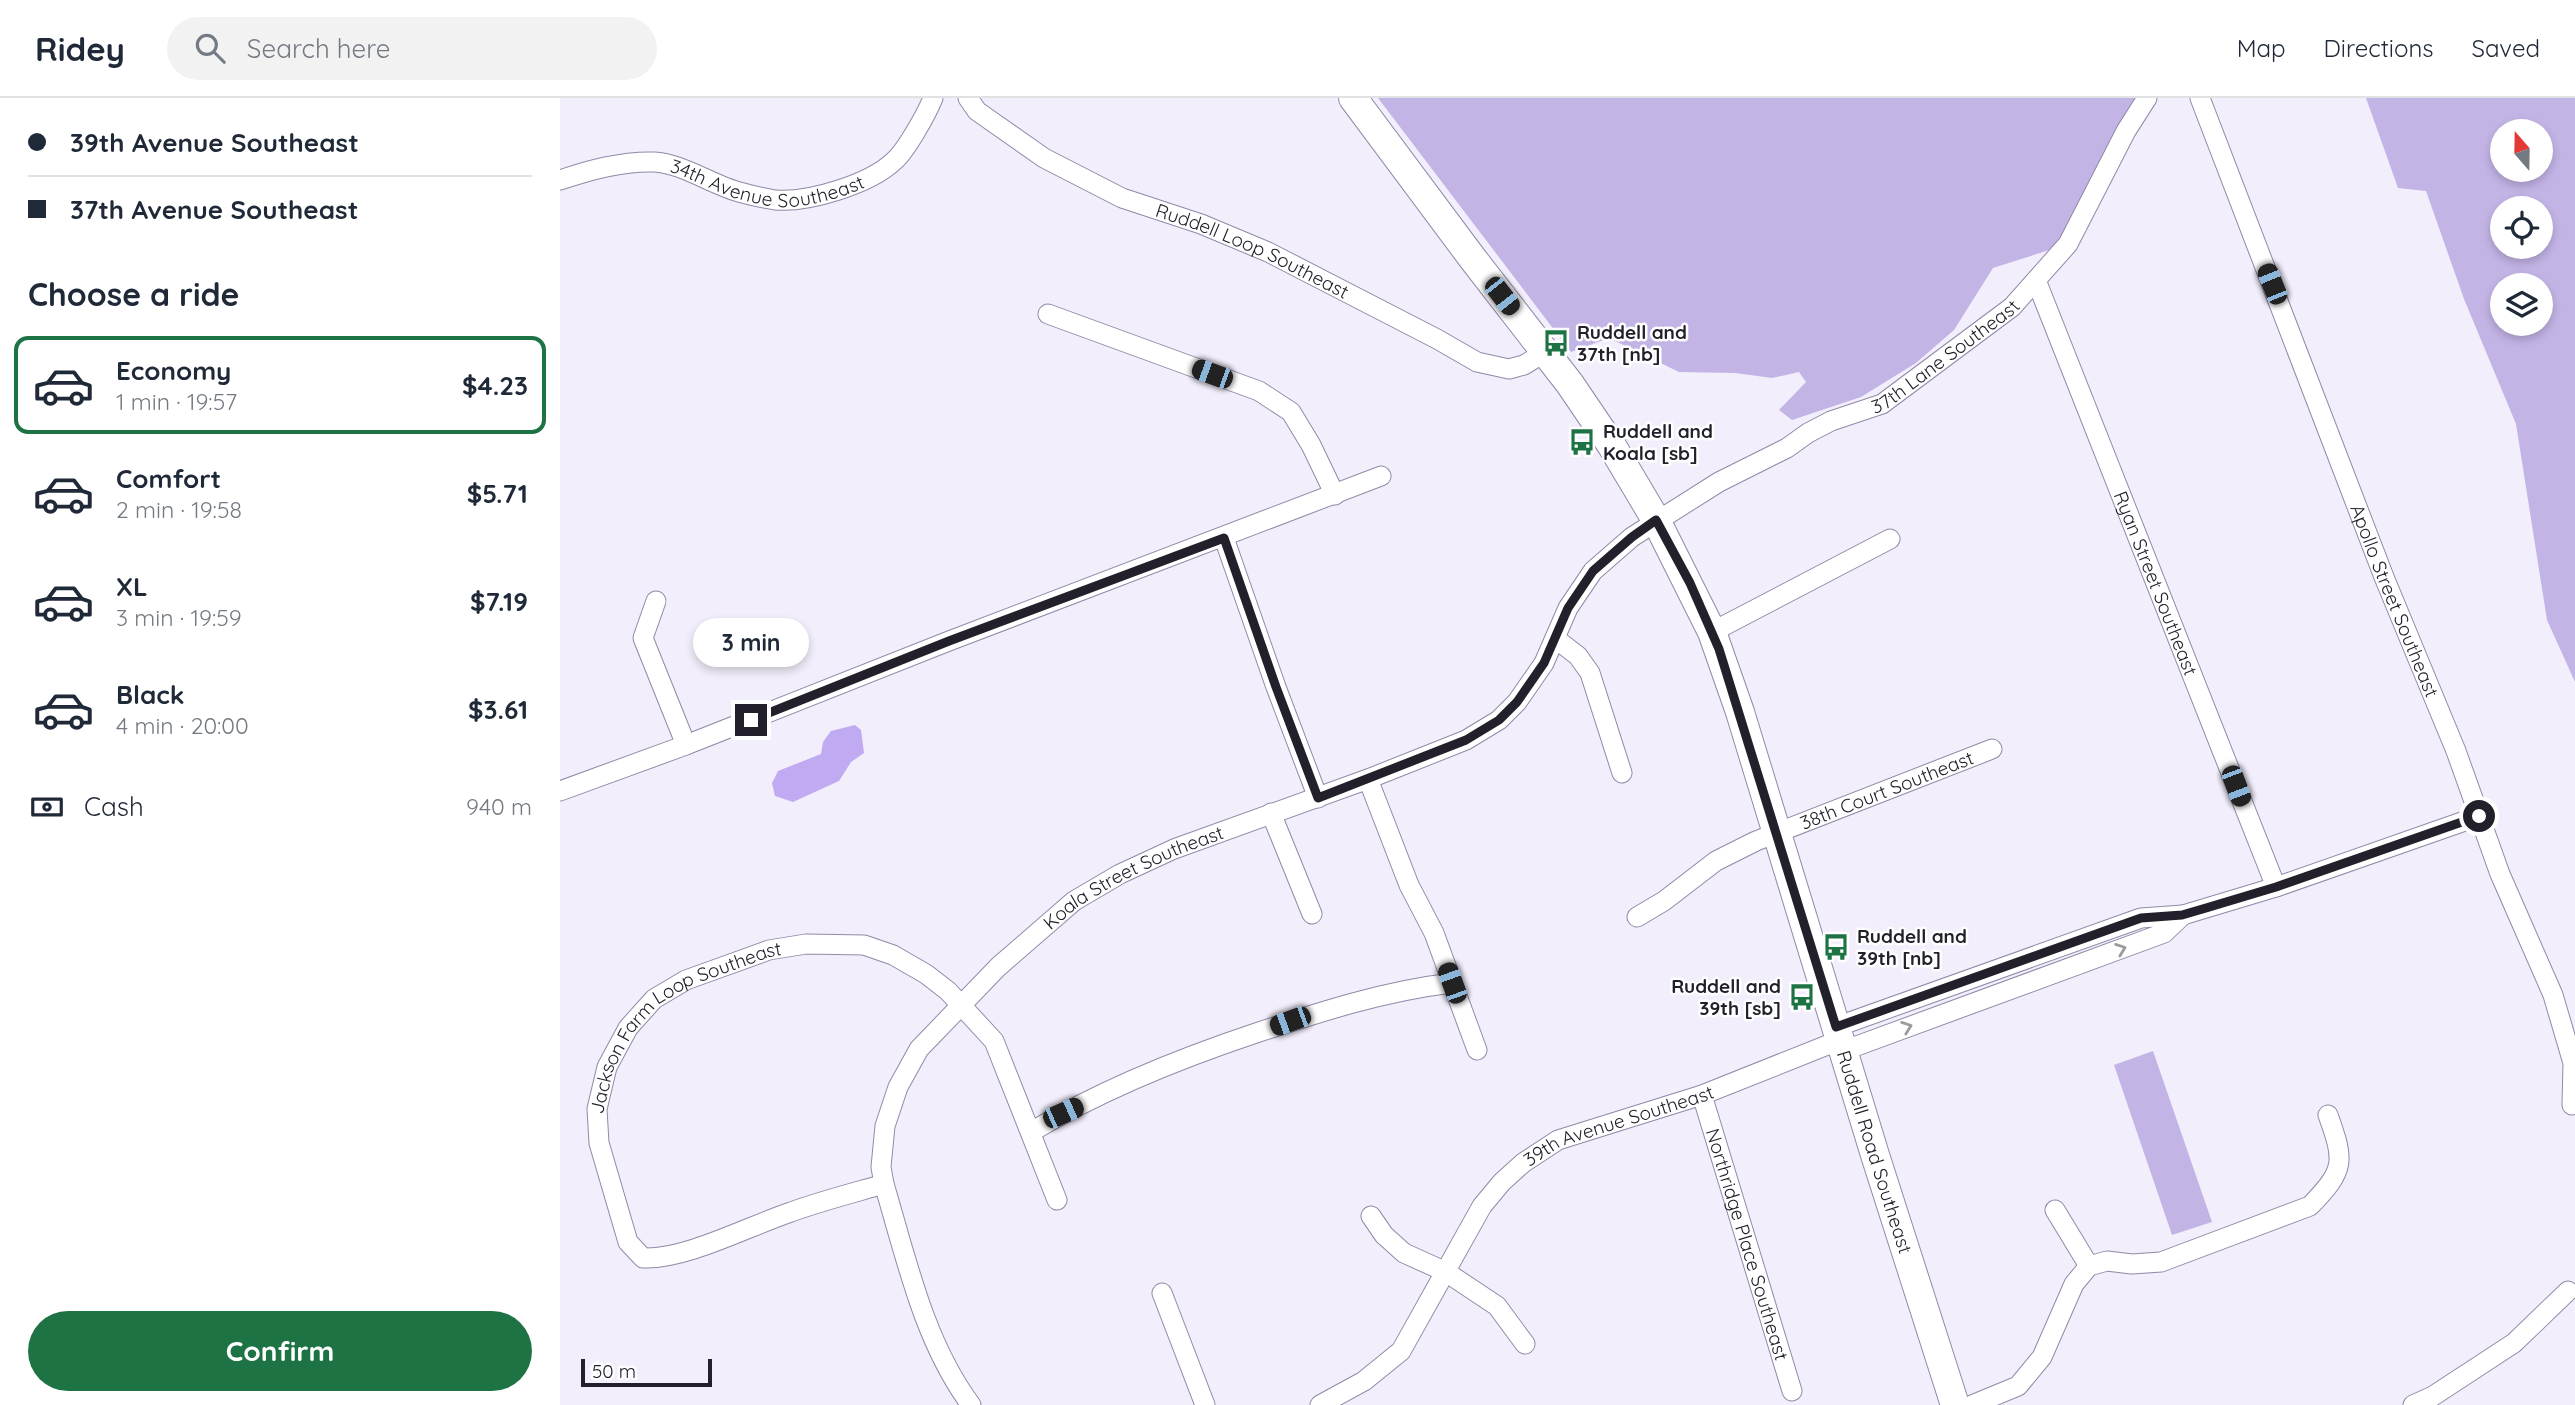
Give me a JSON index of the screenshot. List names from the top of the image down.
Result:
{
  "streets": {
    "main road": ["Ruddell Road Southeast"],
    "street": [
      "34th Avenue Southeast",
      "Ruddell Loop Southeast",
      "37th Lane Southeast",
      "Ryan Street Southeast",
      "Apollo Street Southeast",
      "38th Court Southeast",
      "Koala Street Southeast",
      "Jackson Farm Loop Southeast",
      "39th Avenue Southeast",
      "Northridge Place Southeast"
    ]
  },
  "crossings": [
    ["Ruddell Loop Southeast", "Ruddell Road Southeast"],
    ["37th Lane Southeast", "Ryan Street Southeast"],
    ["37th Lane Southeast", "Koala Street Southeast"],
    ["37th Lane Southeast", "Ruddell Road Southeast"],
    ["Ryan Street Southeast", "39th Avenue Southeast"],
    ["Apollo Street Southeast", "39th Avenue Southeast"],
    ["38th Court Southeast", "Ruddell Road Southeast"],
    ["Koala Street Southeast", "Jackson Farm Loop Southeast"],
    ["Koala Street Southeast", "Ruddell Road Southeast"],
    ["39th Avenue Southeast", "Ruddell Road Southeast"],
    ["39th Avenue Southeast", "Northridge Place Southeast"]
  ],
  "places": {
    "bus stop": [
      "Ruddell and 37th [nb]",
      "Ruddell and Koala [sb]",
      "Ruddell and 39th [nb]",
      "Ruddell and 39th [sb]"
    ]
  },
  "scale_bar": "50 m",
  "north": "top",
  "page": {
    "header": "Ridey",
    "search": "Search here",
    "nav": ["Map", "Directions", "Saved"],
    "banner": ["39th Avenue Southeast", "37th Avenue Southeast"],
    "heading": "Choose a ride",
    "list": [
      {
        "name": "Economy",
        "note": "1 min · 19:57",
        "value": "$4.23"
      },
      {
        "name": "Comfort",
        "note": "2 min · 19:58",
        "value": "$5.71"
      },
      {
        "name": "XL",
        "note": "3 min · 19:59",
        "value": "$7.19"
      },
      {
        "name": "Black",
        "note": "4 min · 20:00",
        "value": "$3.61"
      }
    ],
    "bubble": "3 min",
    "pay": ["Cash", "940 m"],
    "buttons": "Confirm",
    "scale": "50 m"
  }
}
